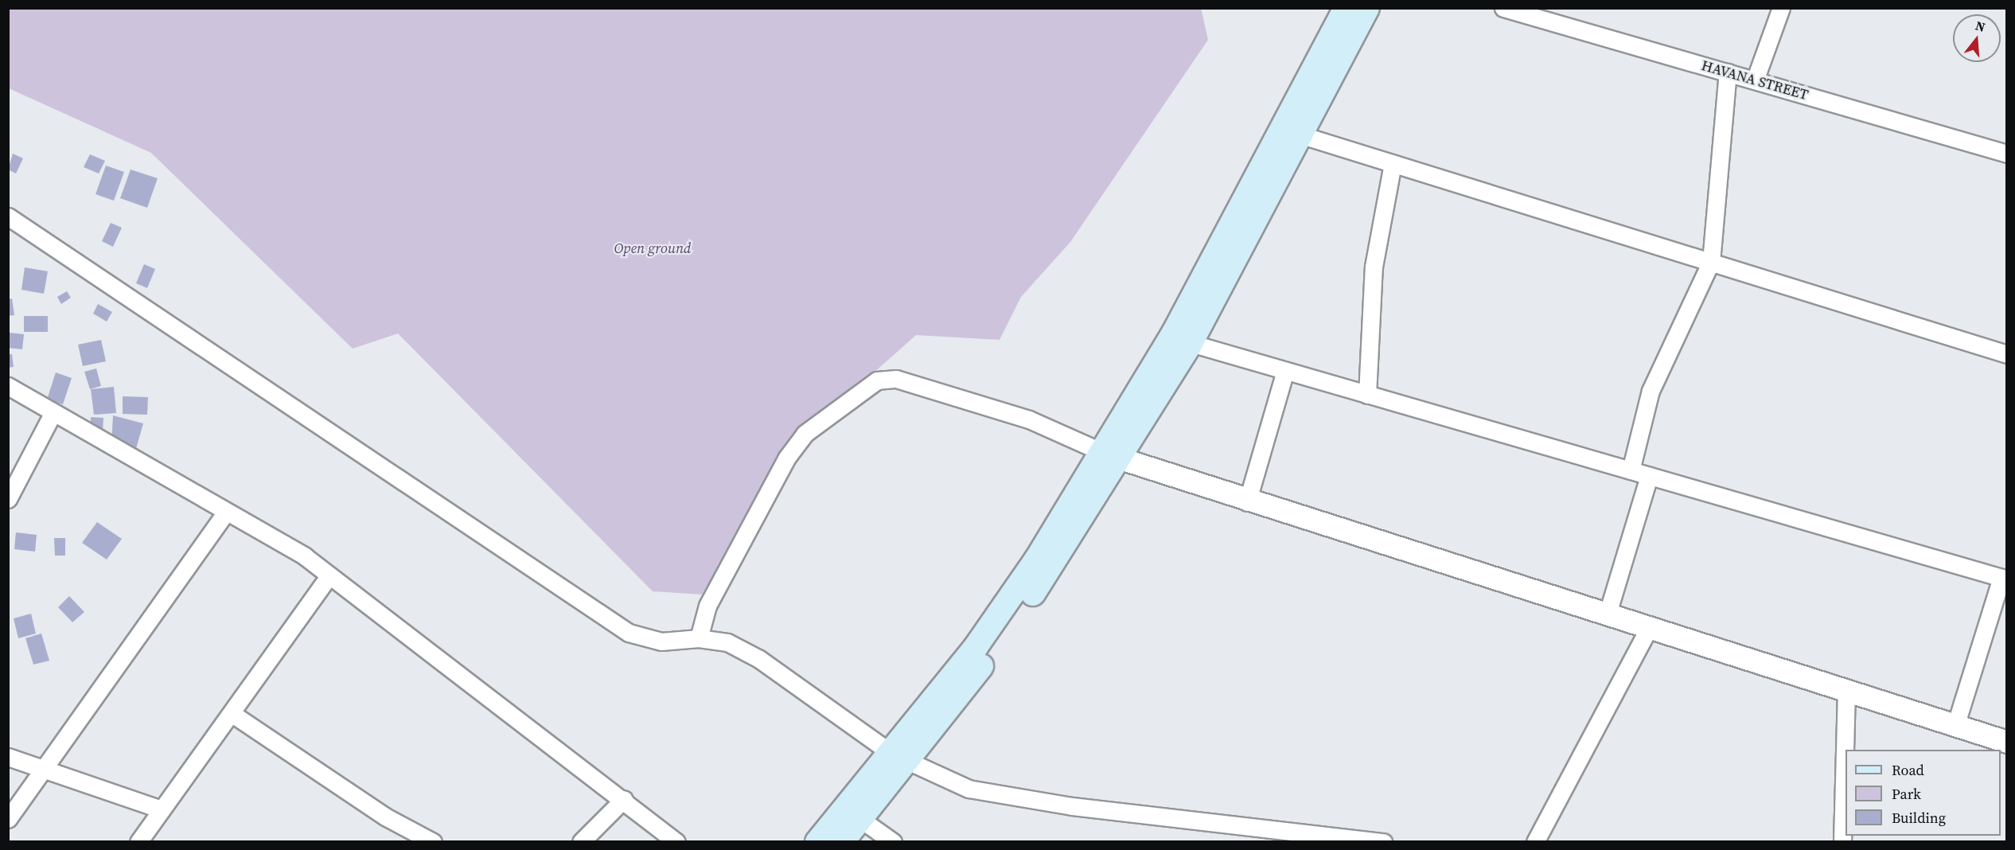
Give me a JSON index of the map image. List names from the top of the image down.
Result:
{
  "streets": {
    "street": ["HAVANA STREET"]
  },
  "parks": ["Open ground"],
  "legend": ["Road", "Park", "Building"],
  "north": "top"
}
